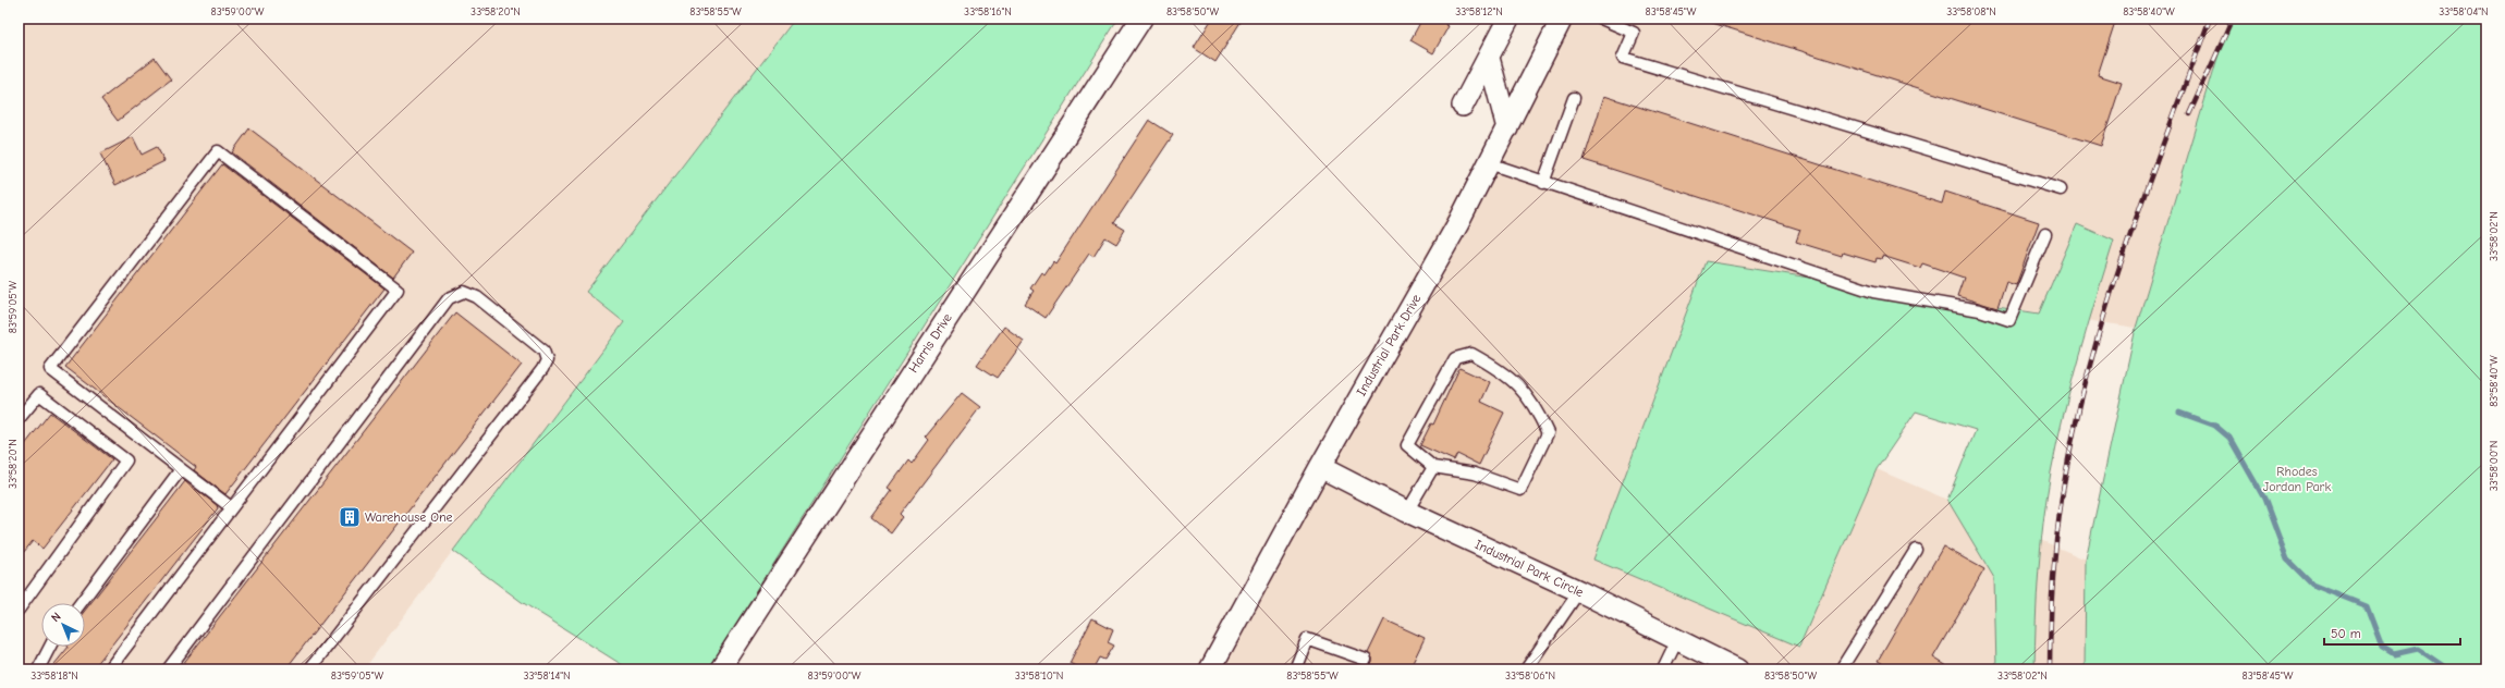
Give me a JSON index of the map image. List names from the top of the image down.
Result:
{
  "streets": {
    "street": ["Harris Drive", "Industrial Park Drive", "Industrial Park Circle"]
  },
  "crossings": [
    ["Industrial Park Drive", "Industrial Park Circle"]
  ],
  "parks": ["Rhodes Jordan Park"],
  "places": {
    "building": ["Warehouse One"]
  },
  "scale_bar": "50 m",
  "north": "top left",
  "coordinates": [
    "83°59'00\"W",
    "33°58'20\"N",
    "83°58'55\"W",
    "33°58'16\"N",
    "83°58'50\"W",
    "33°58'12\"N",
    "83°58'45\"W",
    "33°58'08\"N",
    "83°58'40\"W",
    "33°58'04\"N",
    "33°58'02\"N",
    "83°59'05\"W",
    "33°58'00\"N",
    "33°58'18\"N",
    "33°58'14\"N",
    "33°58'10\"N",
    "33°58'06\"N"
  ]
}
